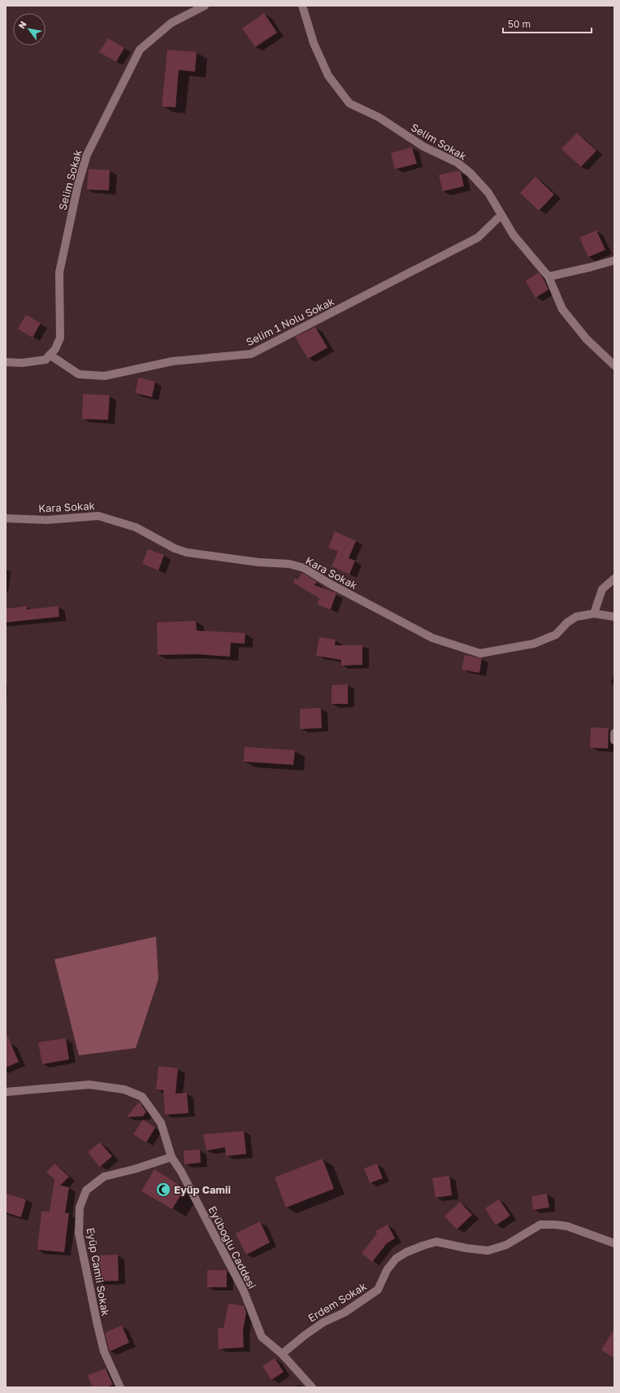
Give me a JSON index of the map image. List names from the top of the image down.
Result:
{
  "streets": {
    "street": [
      "Selim Sokak",
      "Selim 1 Nolu Sokak",
      "Kara Sokak",
      "Eyüboğlu Caddesi",
      "Eyüp Camii Sokak",
      "Erdem Sokak"
    ]
  },
  "crossings": [
    ["Selim Sokak", "Selim 1 Nolu Sokak"],
    ["Eyüboğlu Caddesi", "Eyüp Camii Sokak"],
    ["Eyüboğlu Caddesi", "Erdem Sokak"]
  ],
  "places": {
    "mosque": ["Eyüp Camii"]
  },
  "scale_bar": "50 m",
  "north": "top left"
}
